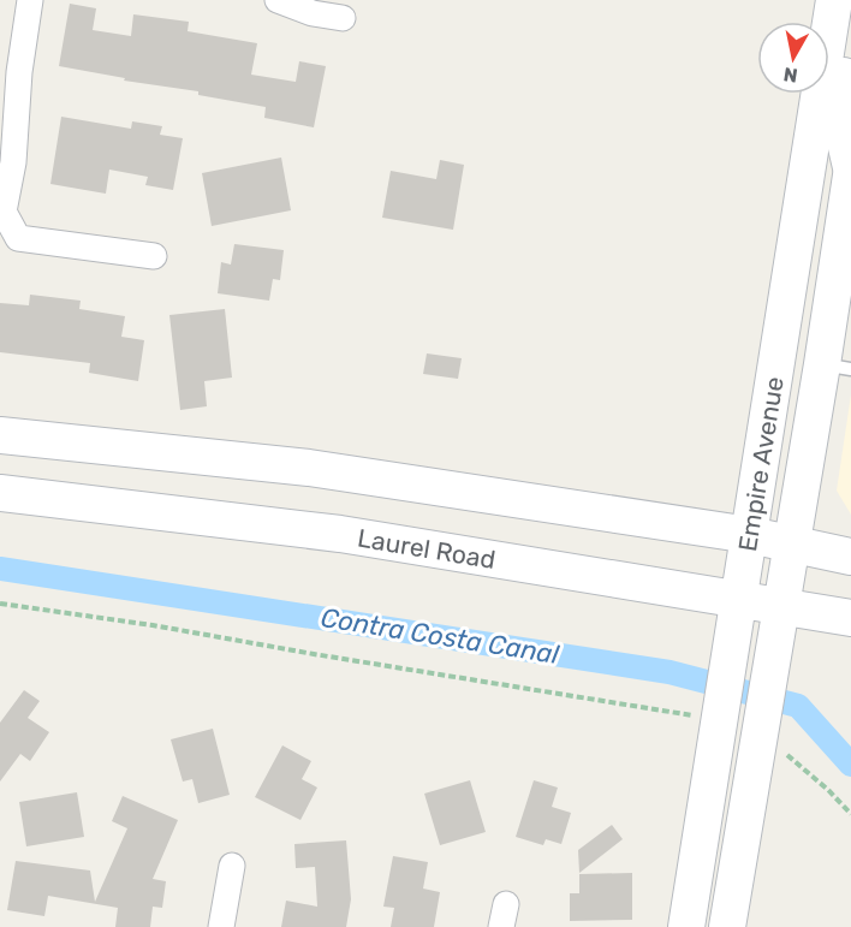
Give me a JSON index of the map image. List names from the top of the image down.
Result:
{
  "streets": {
    "main road": ["Empire Avenue", "Laurel Road"]
  },
  "crossings": [
    ["Empire Avenue", "Laurel Road"]
  ],
  "water": ["Contra Costa Canal"],
  "north": "bottom"
}
